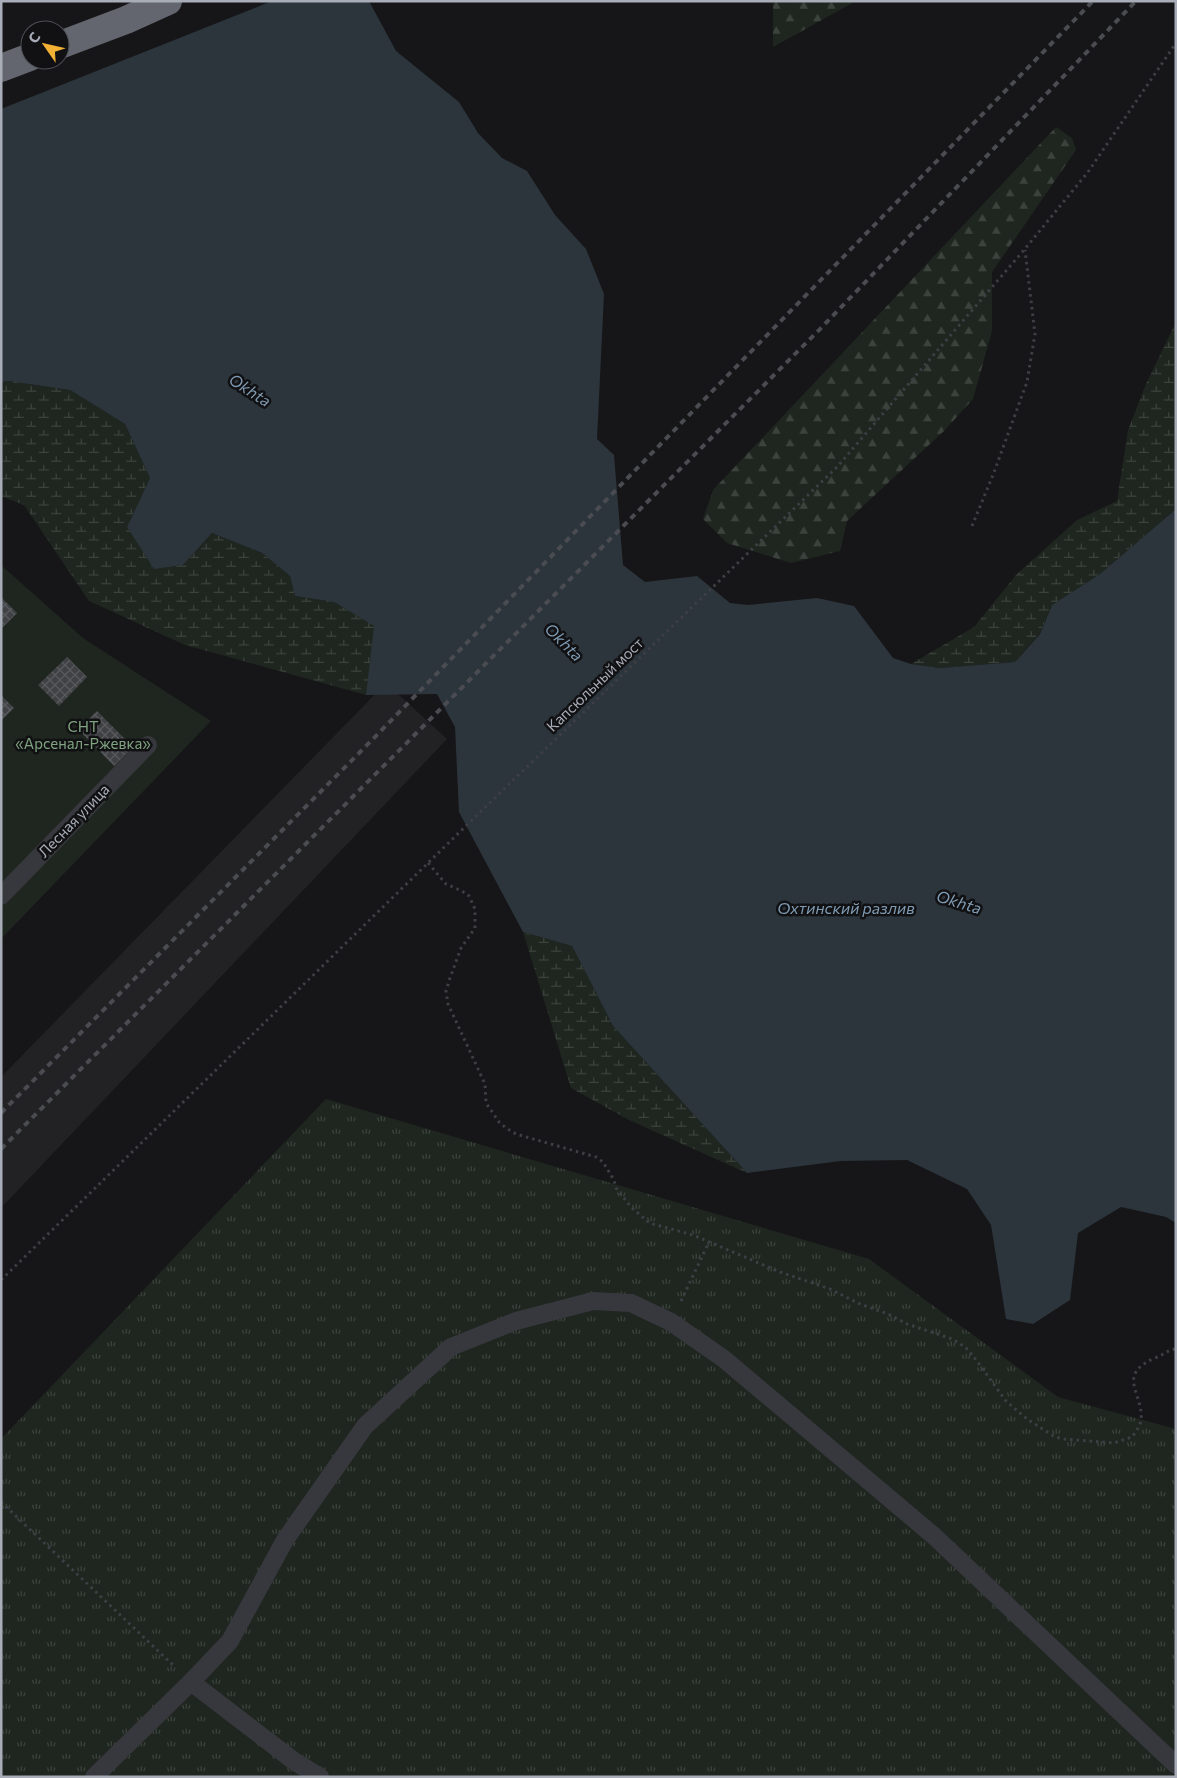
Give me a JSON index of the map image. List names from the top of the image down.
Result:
{
  "streets": {
    "lane": ["Лесная улица"],
    "path": ["Капсюльный мост"]
  },
  "water": ["Okhta", "Охтинский разлив"],
  "parks": ["СНТ «Арсенал-Ржевка»"],
  "north": "top left"
}
